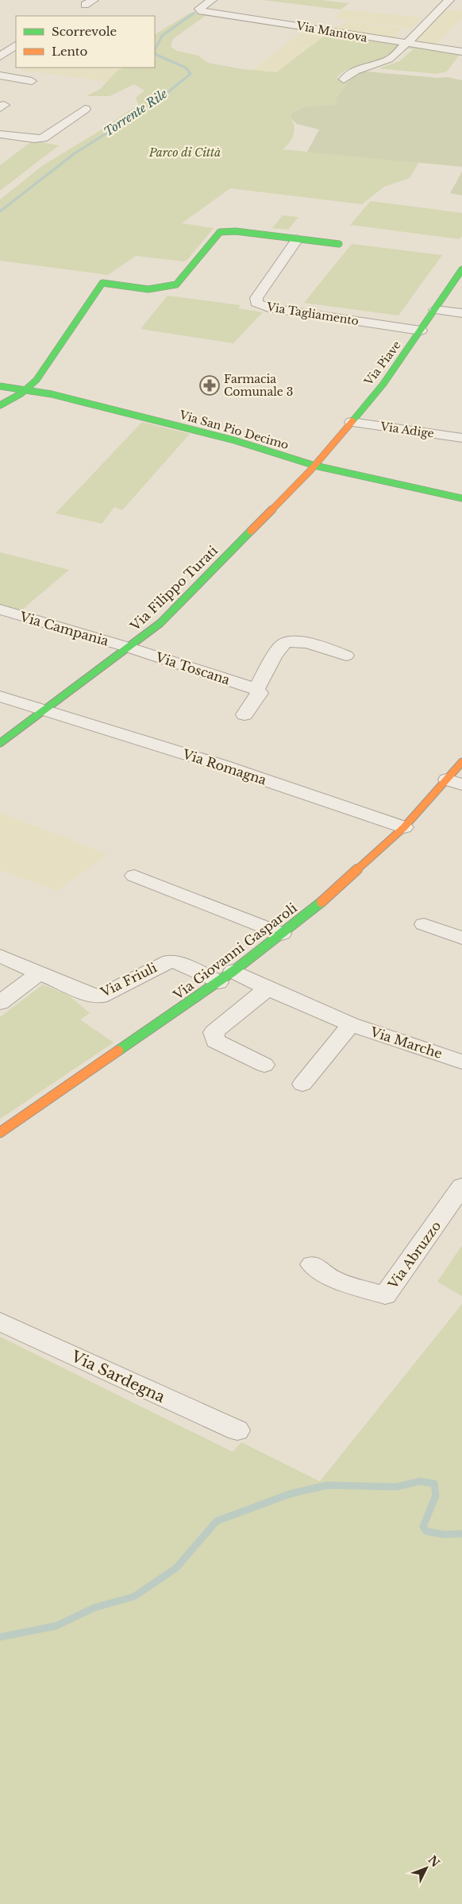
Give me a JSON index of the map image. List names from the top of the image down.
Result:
{
  "streets": {
    "street": [
      "Via Mantova",
      "Via Tagliamento",
      "Via Piave",
      "Via San Pio Decimo",
      "Via Adige",
      "Via Filippo Turati",
      "Via Campania",
      "Via Toscana",
      "Via Romagna",
      "Via Giovanni Gasparoli",
      "Via Friuli",
      "Via Marche",
      "Via Abruzzo",
      "Via Sardegna"
    ]
  },
  "crossings": [
    ["Via Tagliamento", "Via Piave"],
    ["Via Piave", "Via San Pio Decimo"],
    ["Via Piave", "Via Adige"],
    ["Via Piave", "Via Filippo Turati"],
    ["Via San Pio Decimo", "Via Filippo Turati"],
    ["Via Filippo Turati", "Via Campania"],
    ["Via Filippo Turati", "Via Toscana"],
    ["Via Filippo Turati", "Via Romagna"],
    ["Via Campania", "Via Toscana"],
    ["Via Romagna", "Via Giovanni Gasparoli"],
    ["Via Giovanni Gasparoli", "Via Friuli"],
    ["Via Giovanni Gasparoli", "Via Marche"],
    ["Via Friuli", "Via Marche"]
  ],
  "water": ["Torrente Rile"],
  "parks": ["Parco di Città"],
  "places": {
    "pharmacy": ["Farmacia Comunale 3"]
  },
  "legend": ["Scorrevole", "Lento"],
  "north": "top right"
}
